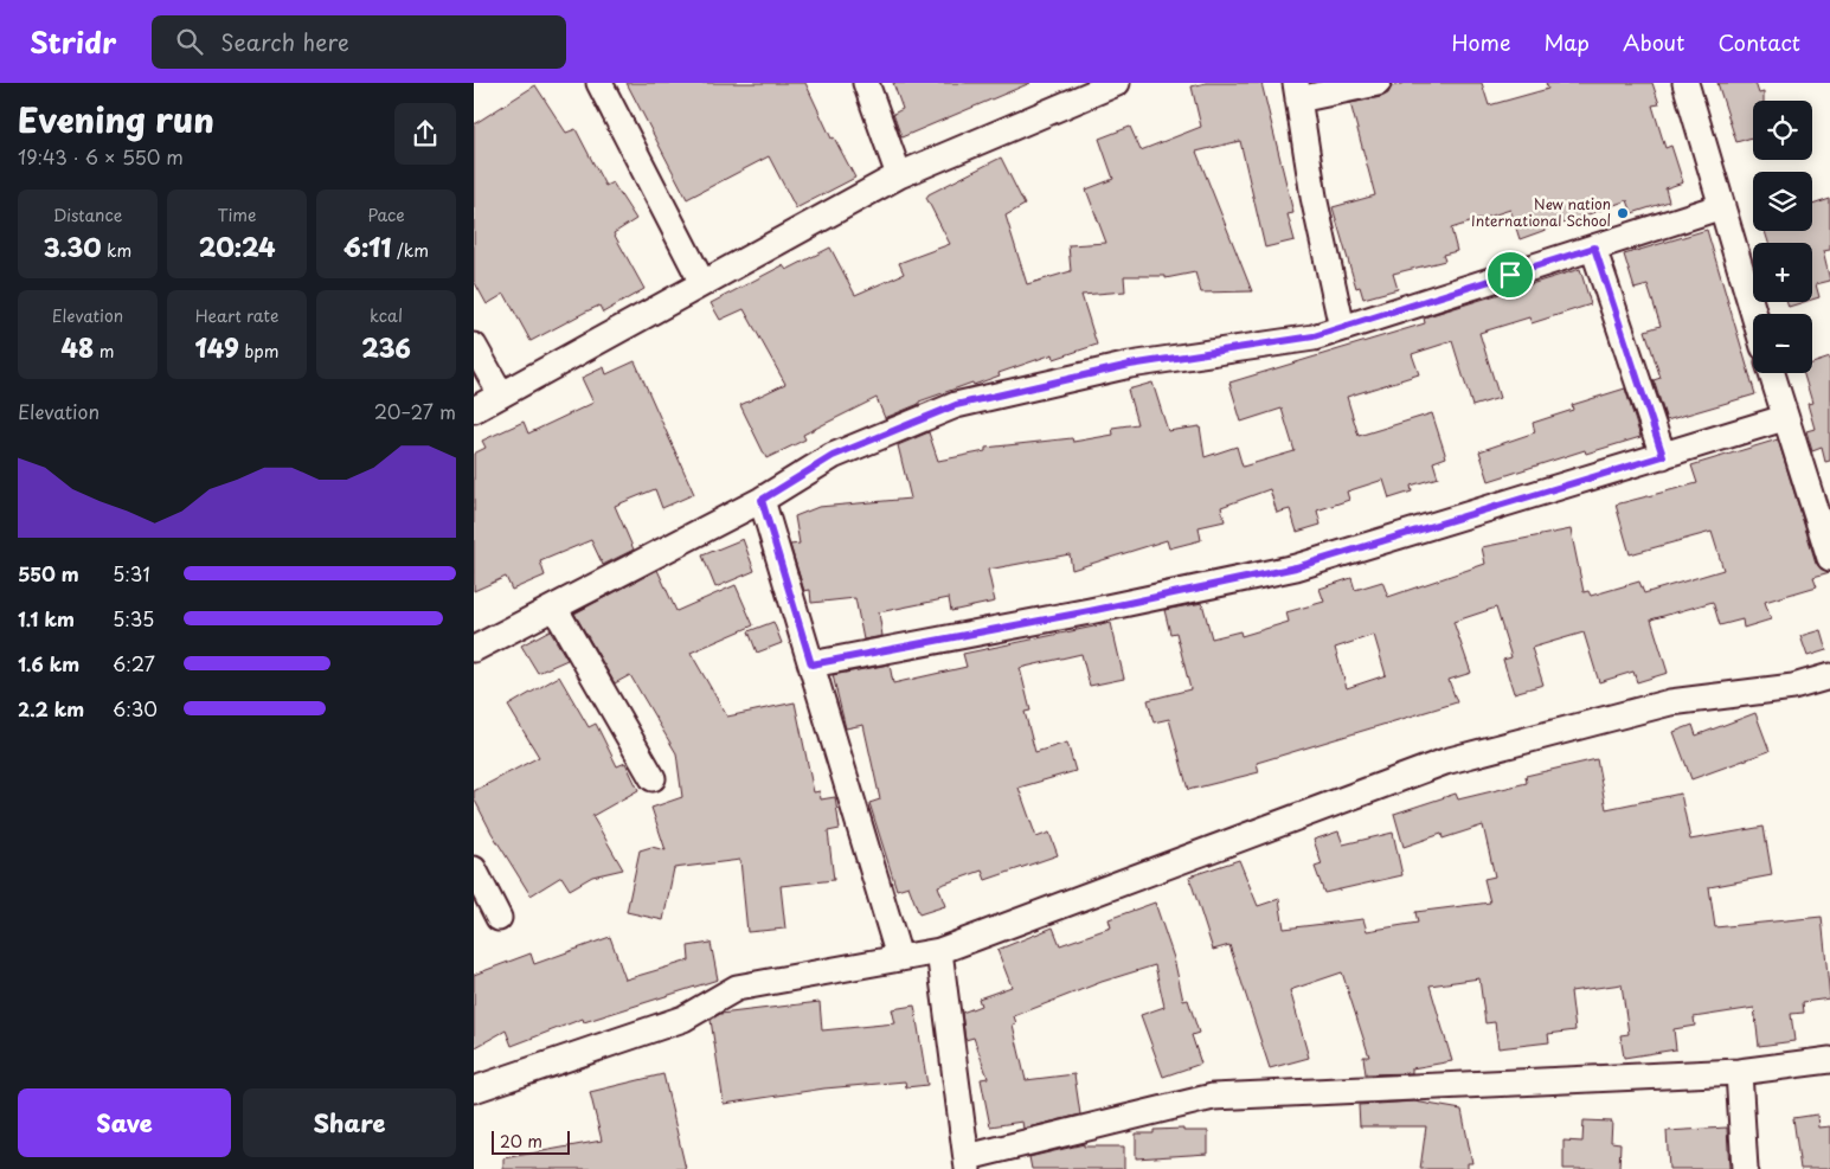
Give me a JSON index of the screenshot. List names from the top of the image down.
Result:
{
  "places": ["New nation International School"],
  "scale_bar": "20 m",
  "page": {
    "header": "Stridr",
    "search": "Search here",
    "nav": [
      "Home",
      "Map",
      "About",
      "Contact"
    ],
    "heading": ["Evening run", "19:43 · 6 × 550 m"],
    "map_buttons": ["+", "−"],
    "stats": [
      ["Distance", "3.30 km"],
      ["Time", "20:24"],
      ["Pace", "6:11 /km"],
      ["Elevation", "48 m"],
      ["Heart rate", "149 bpm"],
      ["kcal", "236"]
    ],
    "chart": ["Elevation", "20–27 m"],
    "list": [
      {
        "name": "550 m",
        "note": "5:31"
      },
      {
        "name": "1.1 km",
        "note": "5:35"
      },
      {
        "name": "1.6 km",
        "note": "6:27"
      },
      {
        "name": "2.2 km",
        "note": "6:30"
      }
    ],
    "buttons": ["Save", "Share"],
    "scale": "20 m"
  }
}
